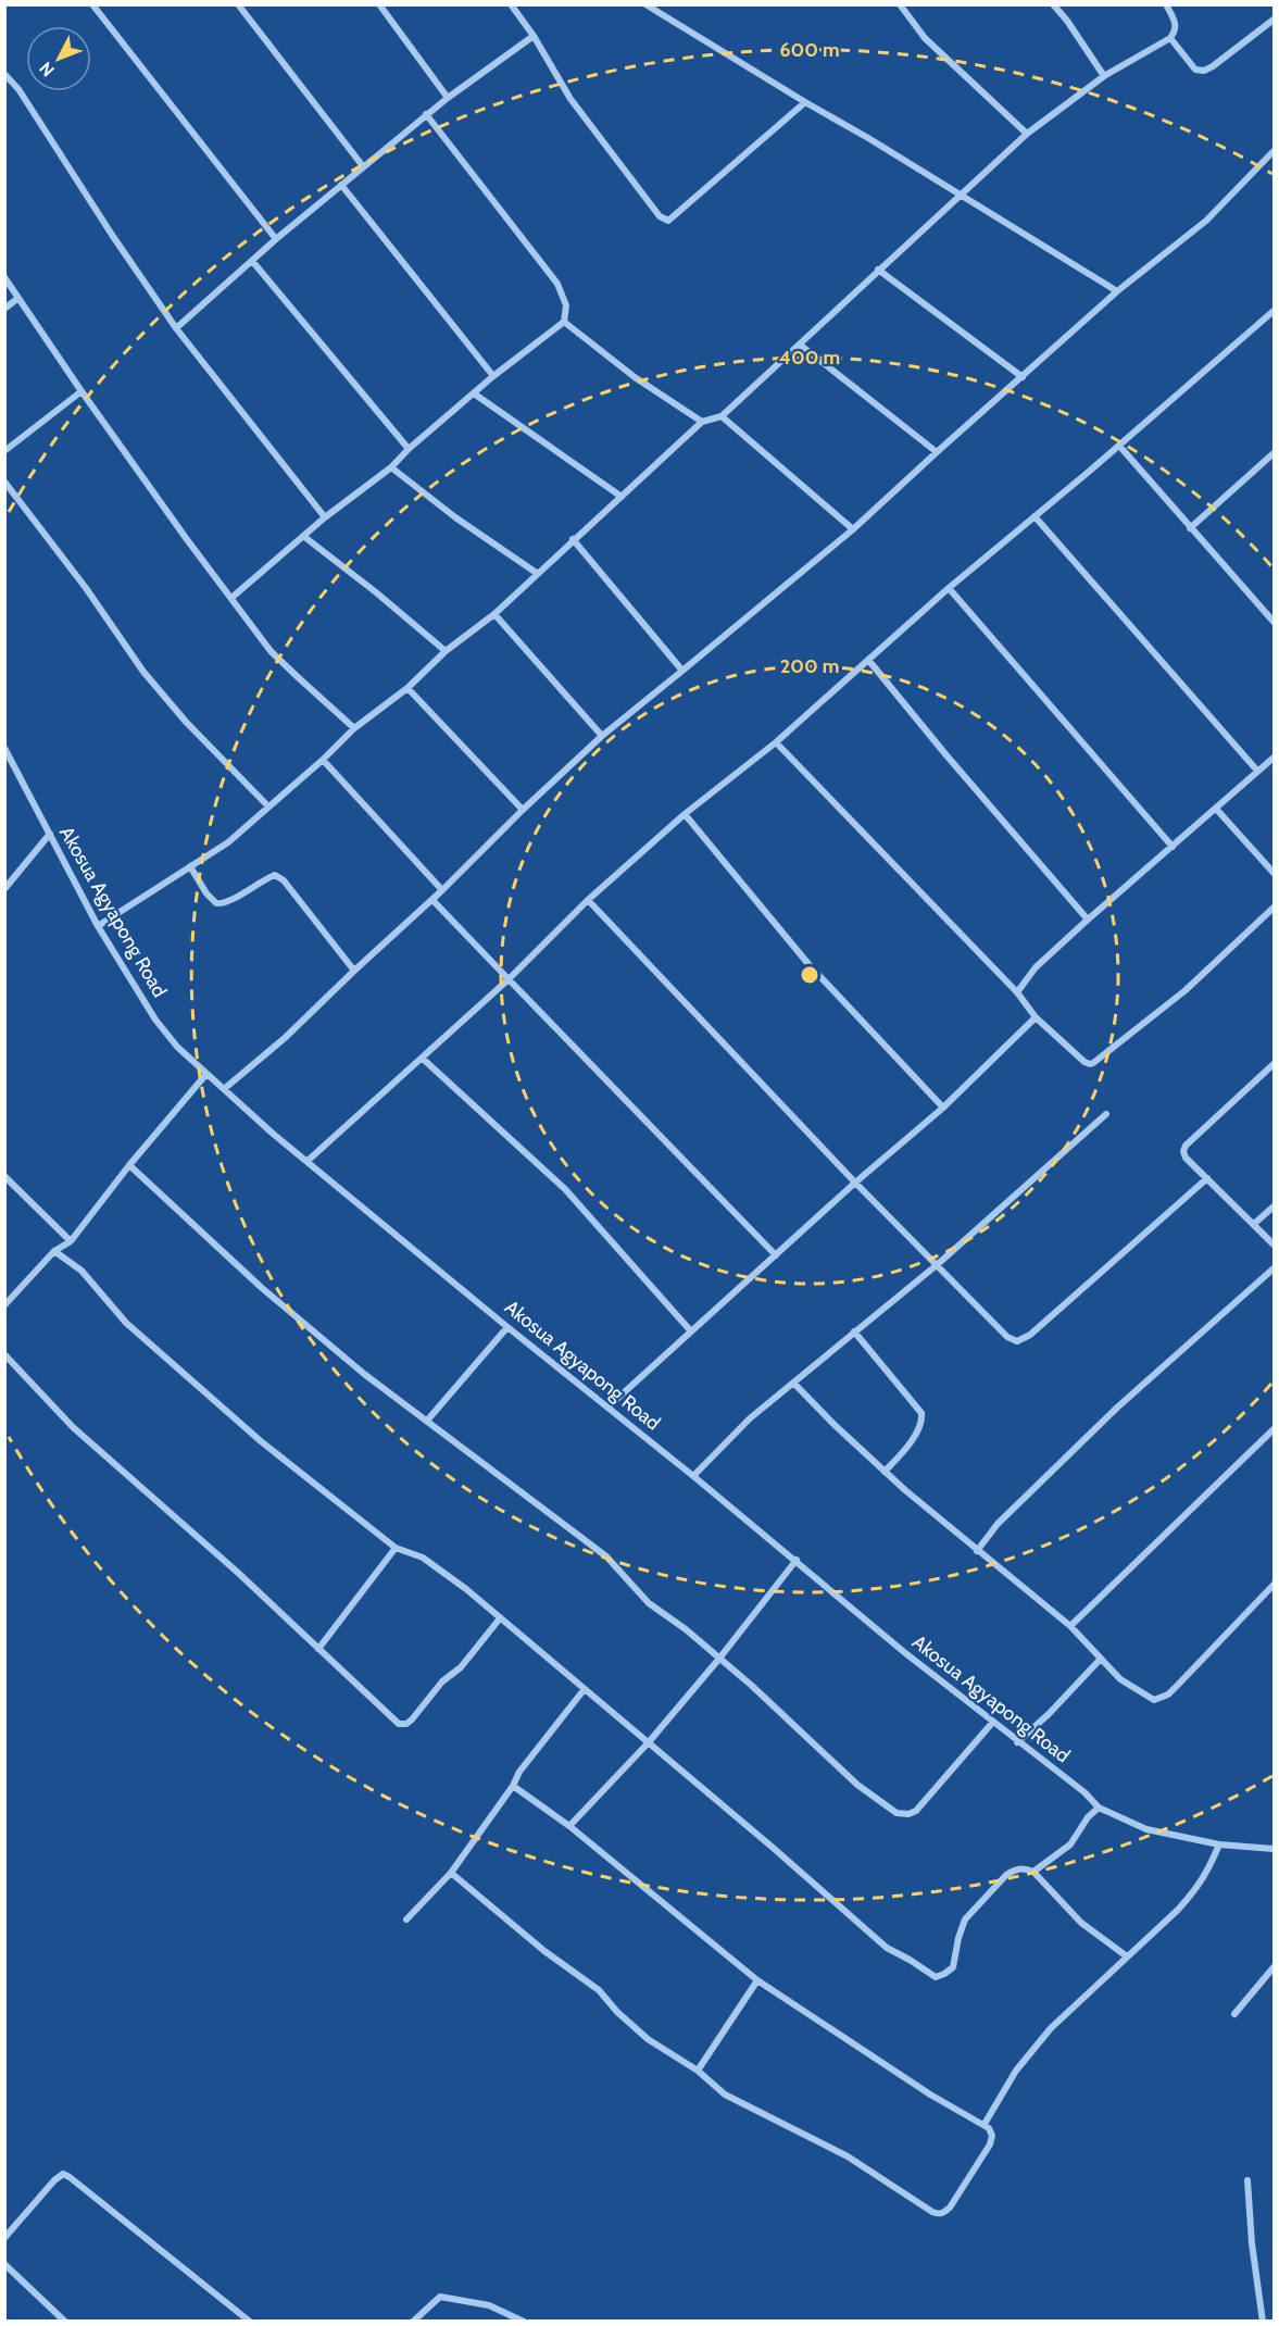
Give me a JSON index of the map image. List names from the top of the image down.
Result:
{
  "streets": {
    "street": ["Akosua Agyapong Road"]
  },
  "north": "bottom left",
  "rings": ["600 m", "400 m", "200 m"]
}
